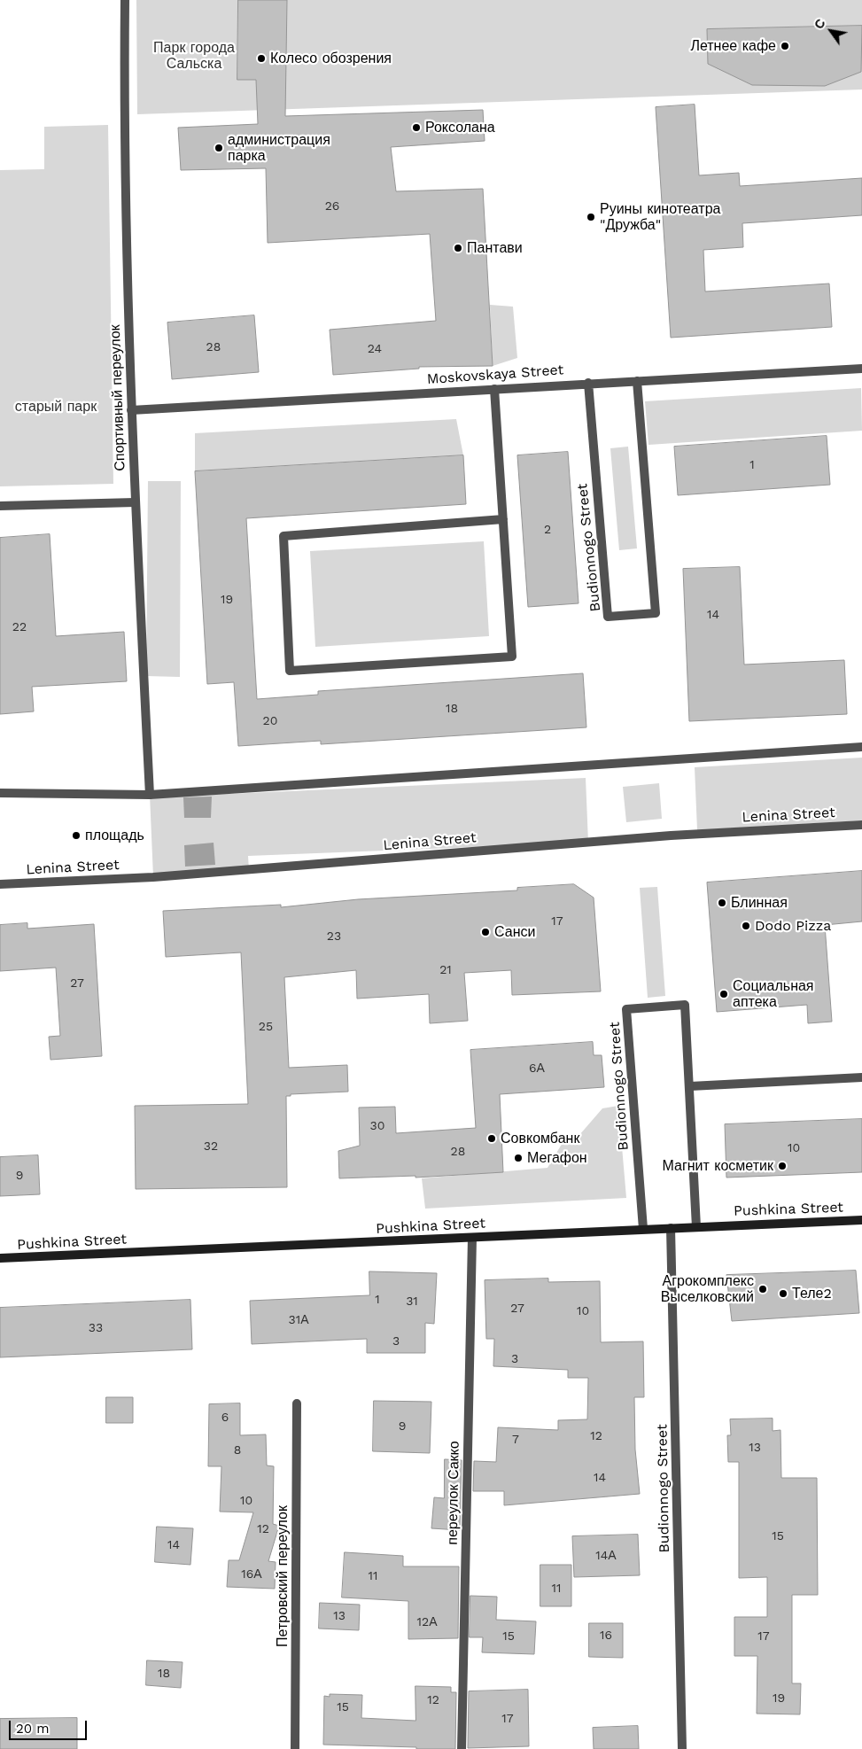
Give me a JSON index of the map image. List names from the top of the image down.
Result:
{
  "streets": {
    "main road": ["Pushkina Street"],
    "street": [
      "Moskovskaya Street",
      "Спортивный переулок",
      "Budionnogo Street",
      "Lenina Street",
      "переулок Сакко",
      "Петровский переулок"
    ]
  },
  "crossings": [
    ["Moskovskaya Street", "Спортивный переулок"],
    ["Moskovskaya Street", "Budionnogo Street"],
    ["Budionnogo Street", "Pushkina Street"],
    ["Pushkina Street", "переулок Сакко"]
  ],
  "parks": ["Парк города Сальска", "старый парк"],
  "places": [
    "Летнее кафе",
    "Колесо обозрения",
    "Роксолана",
    "администрация парка",
    "Руины кинотеатра \"Дружба\"",
    "Пантави",
    "площадь",
    "Блинная",
    "Dodo Pizza",
    "Санси",
    "Социальная аптека",
    "Совкомбанк",
    "Мегафон",
    "Магнит косметик",
    "Агрокомплекс Выселковский",
    "Теле2"
  ],
  "house_numbers": [
    "26",
    "28",
    "24",
    "1",
    "2",
    "19",
    "14",
    "22",
    "18",
    "20",
    "17",
    "23",
    "21",
    "27",
    "25",
    "6А",
    "30",
    "32",
    "10",
    "28",
    "9",
    "1",
    "31",
    "27",
    "10",
    "31А",
    "33",
    "3",
    "3",
    "6",
    "9",
    "12",
    "7",
    "13",
    "8",
    "14",
    "10",
    "12",
    "15",
    "14",
    "14А",
    "16А",
    "11",
    "11",
    "13",
    "12А",
    "16",
    "15",
    "17",
    "18",
    "19",
    "12",
    "15",
    "17"
  ],
  "scale_bar": "20 m",
  "north": "top left"
}
